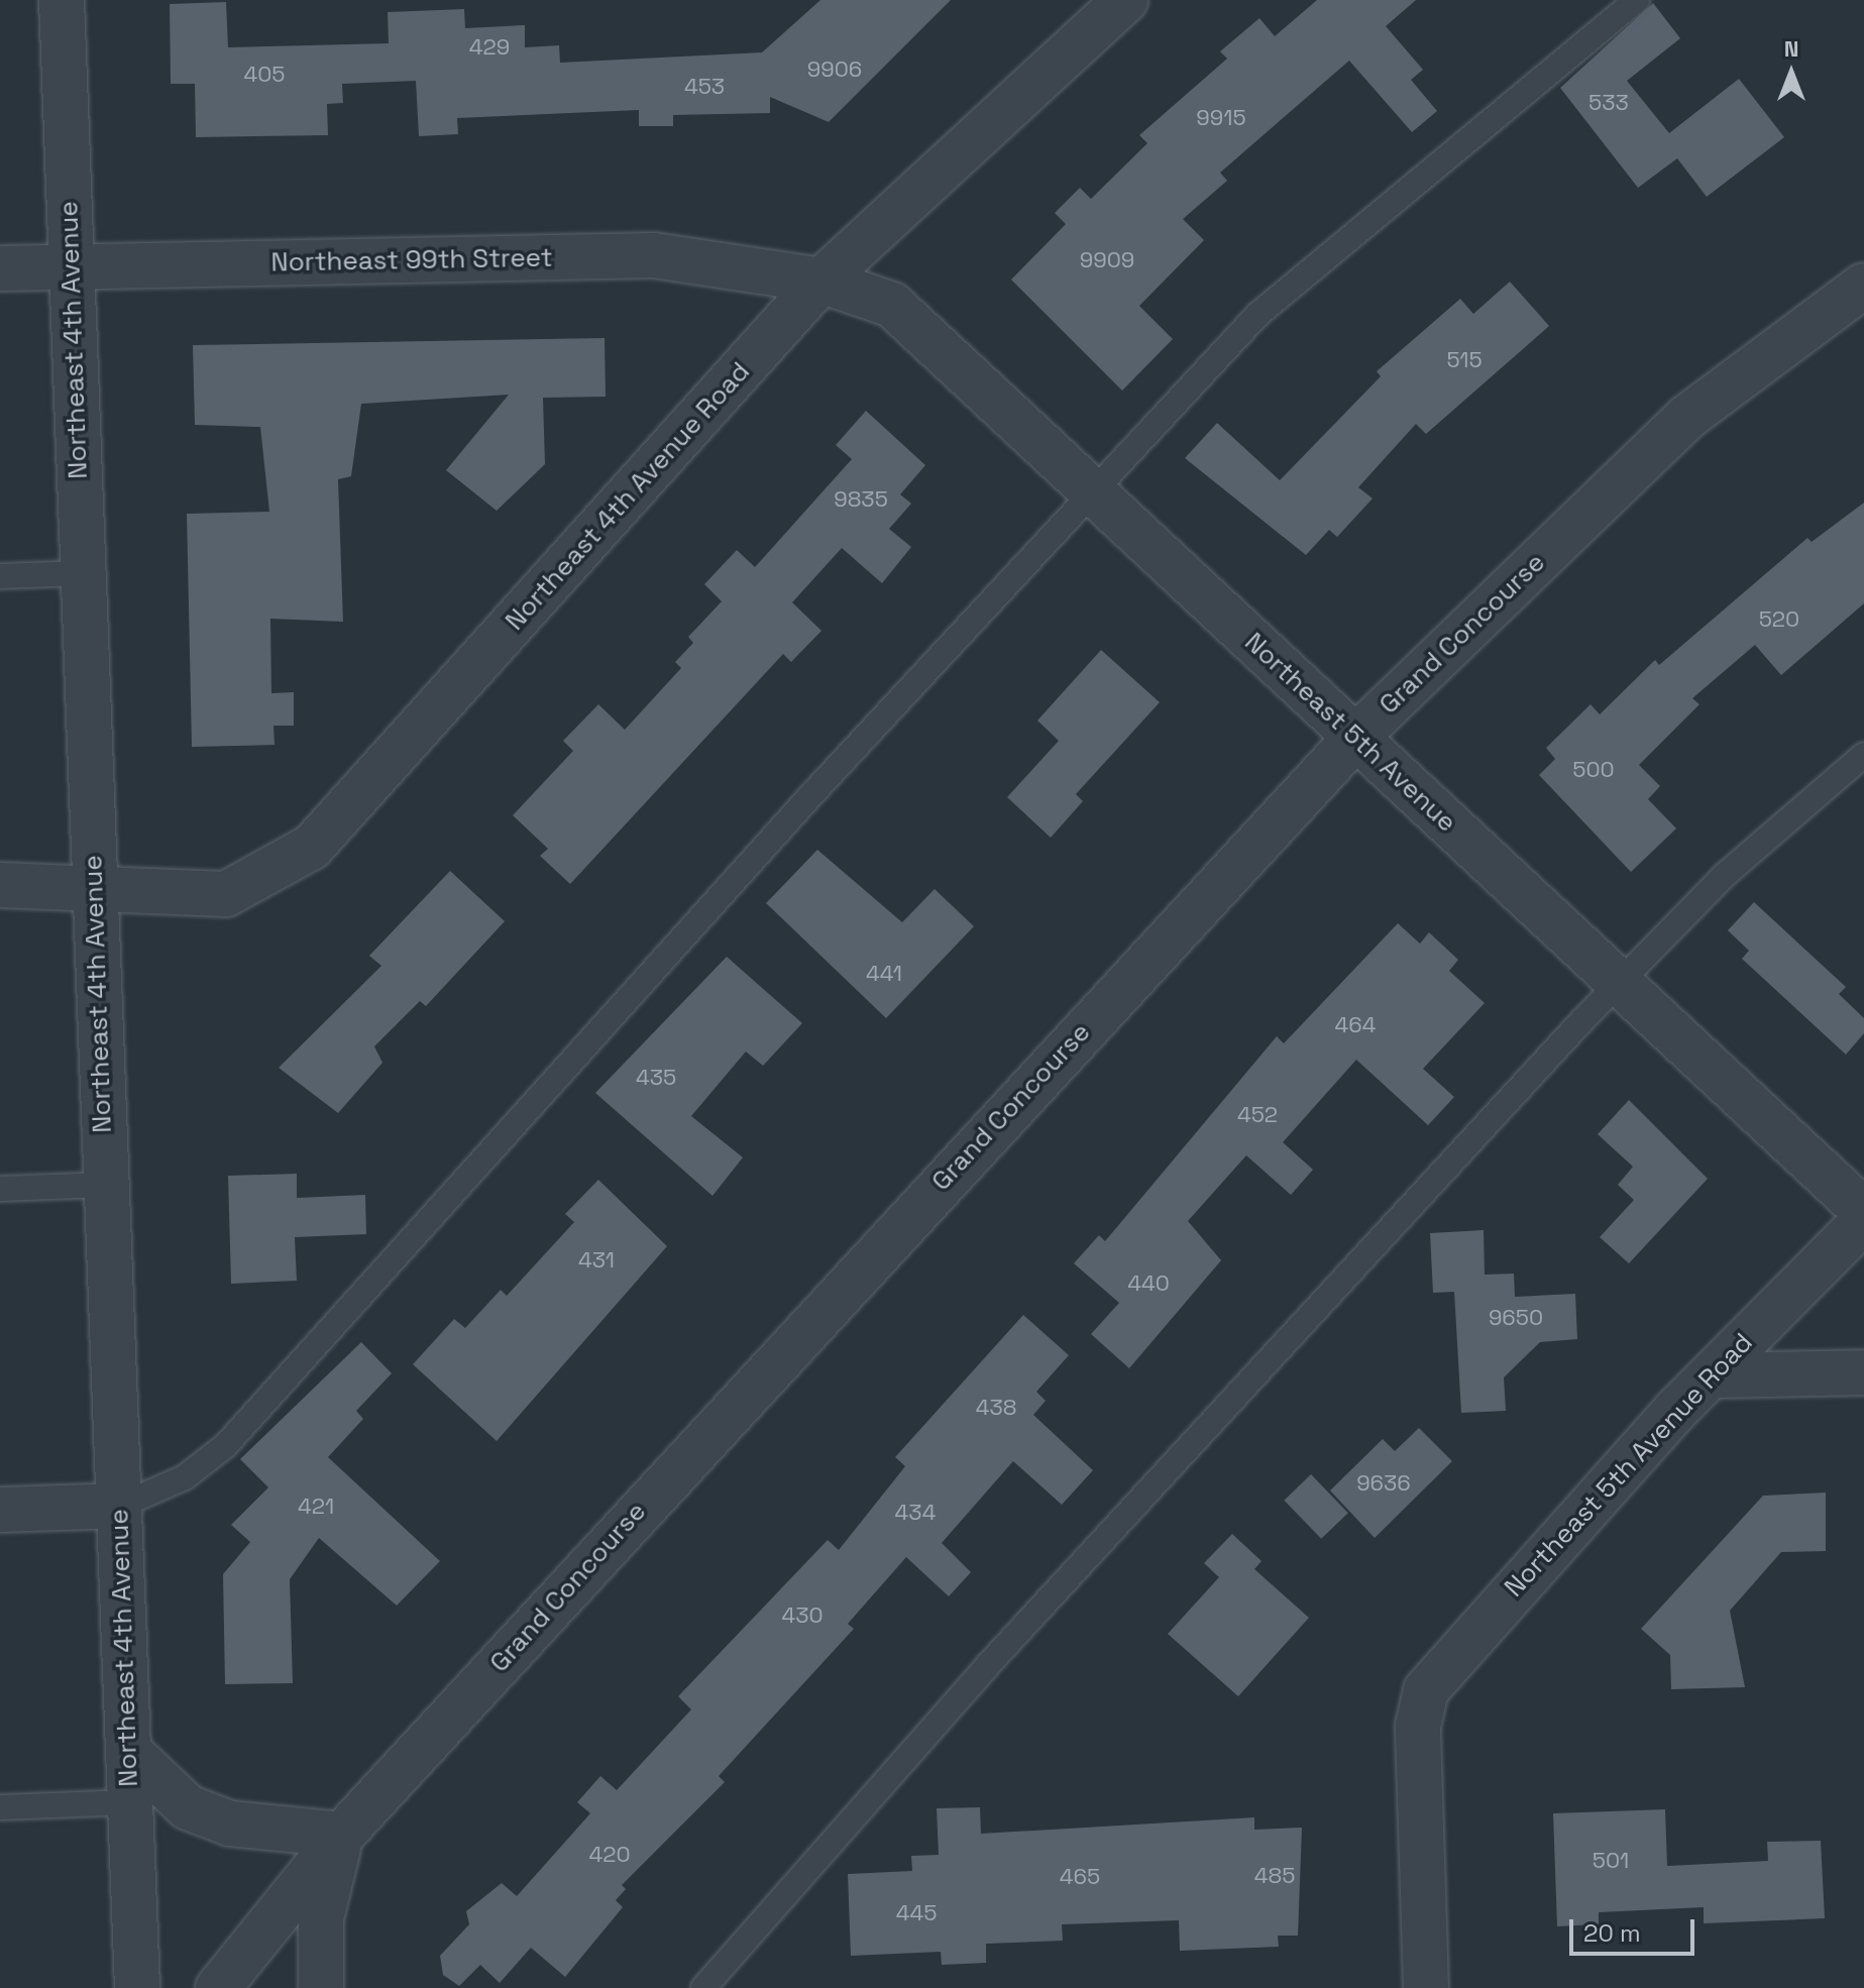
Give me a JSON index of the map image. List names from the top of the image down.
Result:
{
  "streets": {
    "street": [
      "Northeast 99th Street",
      "Northeast 4th Avenue",
      "Northeast 4th Avenue Road",
      "Grand Concourse",
      "Northeast 5th Avenue",
      "Northeast 5th Avenue Road"
    ]
  },
  "crossings": [
    ["Northeast 99th Street", "Northeast 4th Avenue"],
    ["Northeast 99th Street", "Northeast 4th Avenue Road"],
    ["Northeast 99th Street", "Northeast 5th Avenue"],
    ["Northeast 4th Avenue", "Northeast 4th Avenue Road"],
    ["Northeast 4th Avenue Road", "Northeast 5th Avenue"],
    ["Grand Concourse", "Northeast 5th Avenue"]
  ],
  "house_numbers": [
    "429",
    "9906",
    "405",
    "453",
    "533",
    "9915",
    "9909",
    "515",
    "9835",
    "520",
    "500",
    "441",
    "464",
    "435",
    "452",
    "431",
    "440",
    "9650",
    "438",
    "9636",
    "421",
    "434",
    "430",
    "420",
    "501",
    "485",
    "465",
    "445"
  ],
  "scale_bar": "20 m",
  "north": "top"
}
